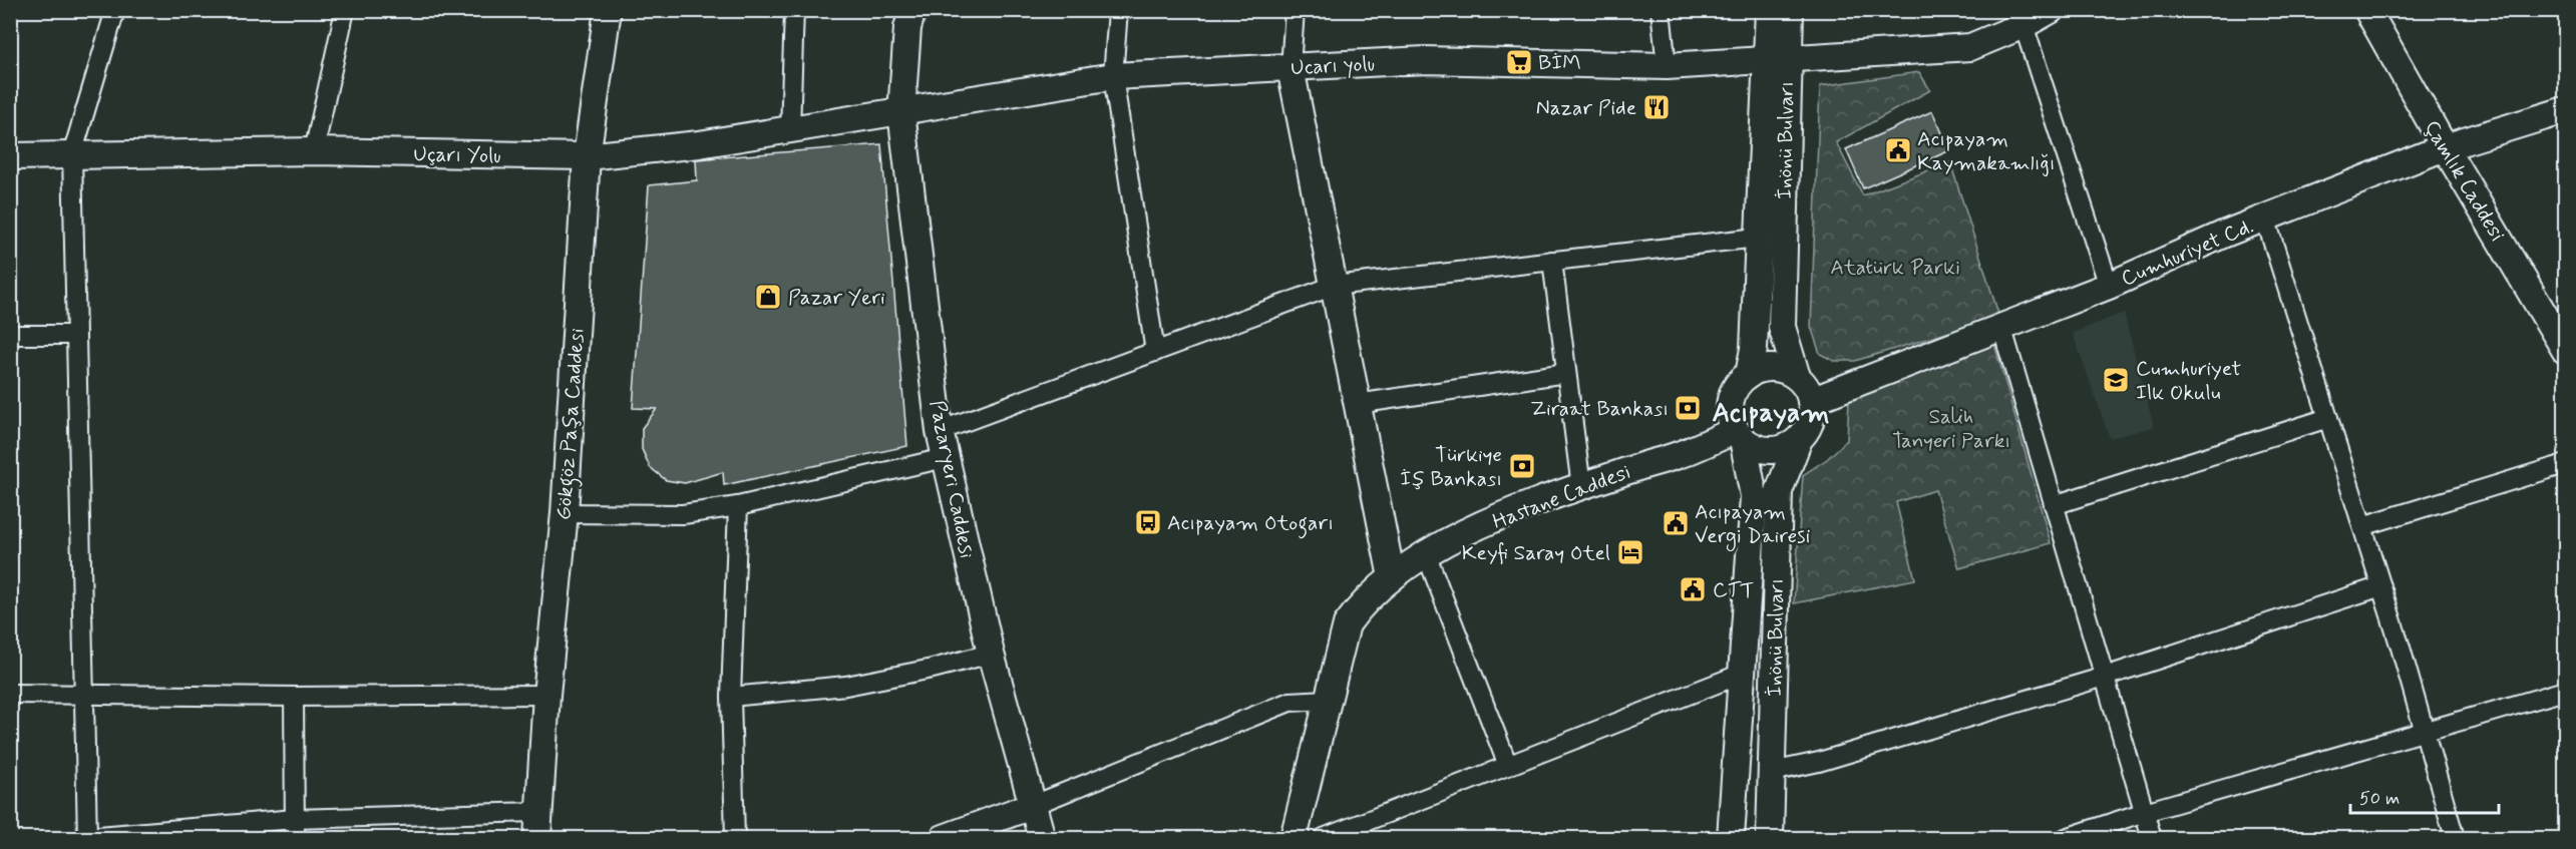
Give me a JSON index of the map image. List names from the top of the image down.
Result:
{
  "streets": {
    "street": [
      "Ucarı yolu",
      "İnönü Bulvarı",
      "Uçarı Yolu",
      "Çamlık Caddesi",
      "Cumhuriyet Cd.",
      "Gökgöz Paşa Caddesi",
      "Pazaryeri Caddesi",
      "Hastane Caddesi"
    ]
  },
  "crossings": [
    ["Ucarı yolu", "İnönü Bulvarı"],
    ["Ucarı yolu", "Uçarı Yolu"],
    ["Ucarı yolu", "Pazaryeri Caddesi"],
    ["İnönü Bulvarı", "Cumhuriyet Cd."],
    ["İnönü Bulvarı", "Hastane Caddesi"],
    ["Uçarı Yolu", "Gökgöz Paşa Caddesi"],
    ["Uçarı Yolu", "Pazaryeri Caddesi"],
    ["Çamlık Caddesi", "Cumhuriyet Cd."],
    ["Cumhuriyet Cd.", "Hastane Caddesi"]
  ],
  "districts": ["Acıpayam"],
  "parks": ["Atatürk Parki", "Salih Tanyeri Parkı"],
  "places": {
    "supermarket": ["BİM"],
    "restaurant": ["Nazar Pide"],
    "public building": ["Acıpayam Kaymakamlığı", "Acıpayam Vergi Dairesi", "CTT"],
    "shop": ["Pazar Yeri"],
    "school or university": ["Cumhuriyet Ilk Okulu"],
    "bank": ["Ziraat Bankası", "Türkiye İş Bankası"],
    "bus stop": ["Acıpayam Otogarı"],
    "hotel": ["Keyfi Saray Otel"]
  },
  "scale_bar": "50 m"
}
